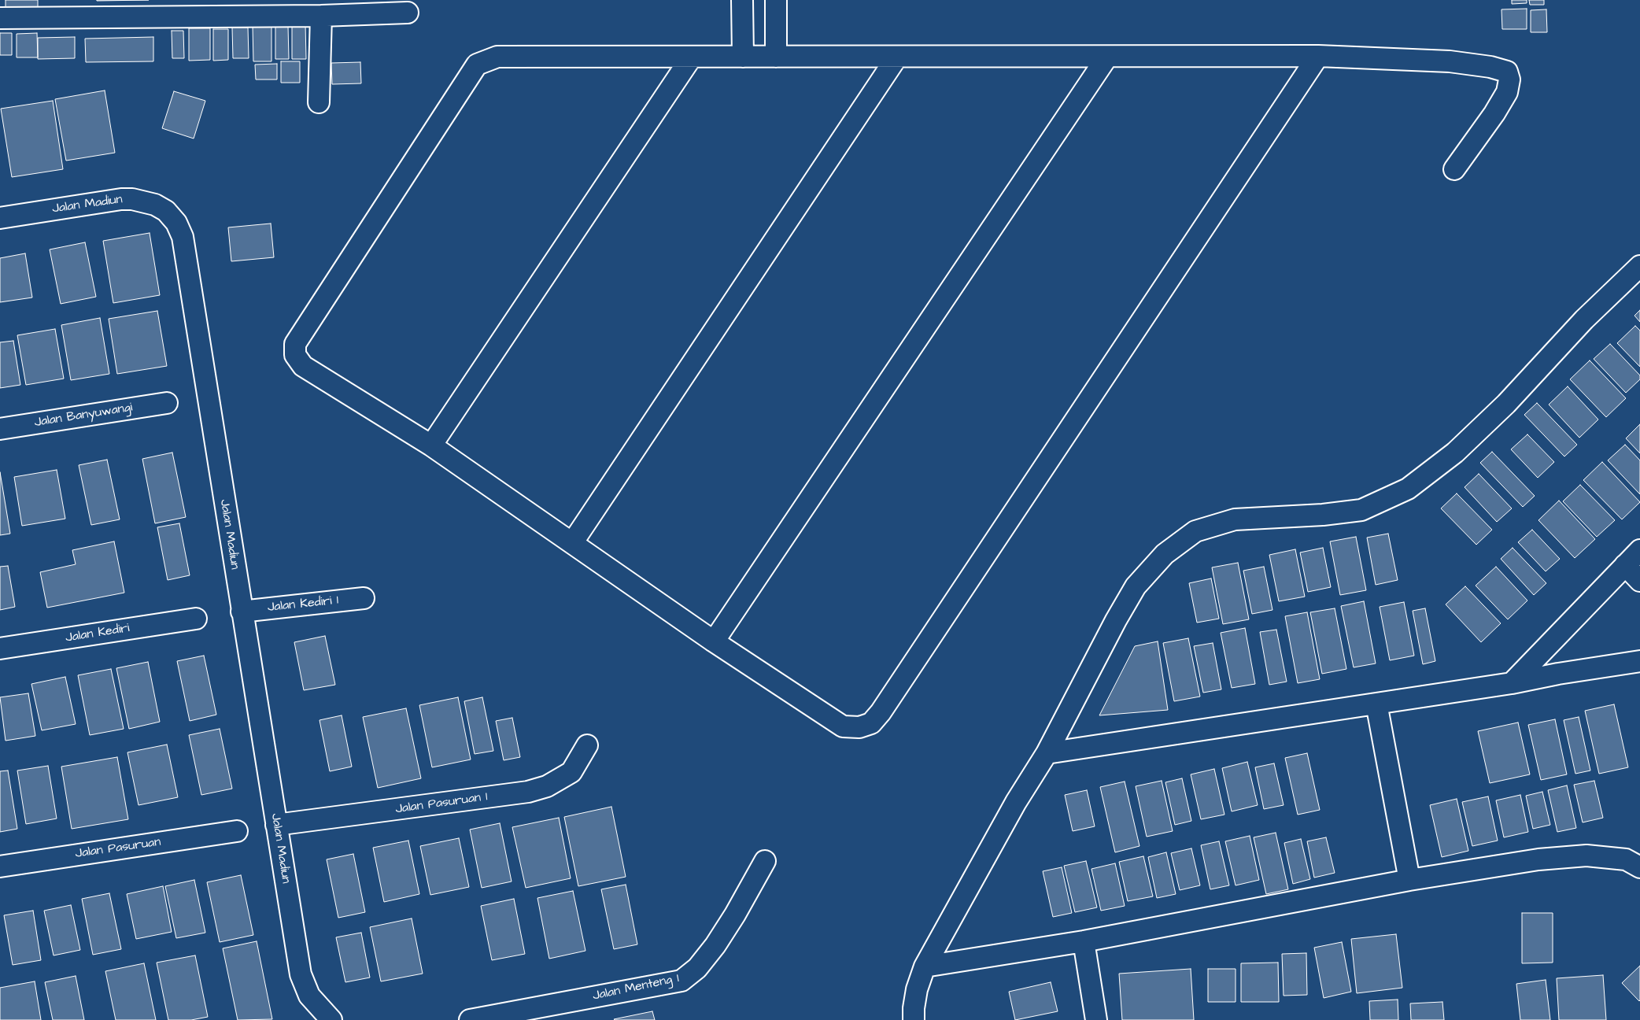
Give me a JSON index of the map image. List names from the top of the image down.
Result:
{
  "streets": {
    "street": [
      "Jalan Madiun",
      "Jalan Banyuwangi",
      "Jalan Kediri 1",
      "Jalan Kediri",
      "Jalan Pasuruan 1",
      "Jalan Pasuruan",
      "Jalan Menteng 1"
    ]
  },
  "crossings": [
    ["Jalan Madiun", "Jalan Kediri 1"],
    ["Jalan Madiun", "Jalan Pasuruan 1"]
  ]
}
